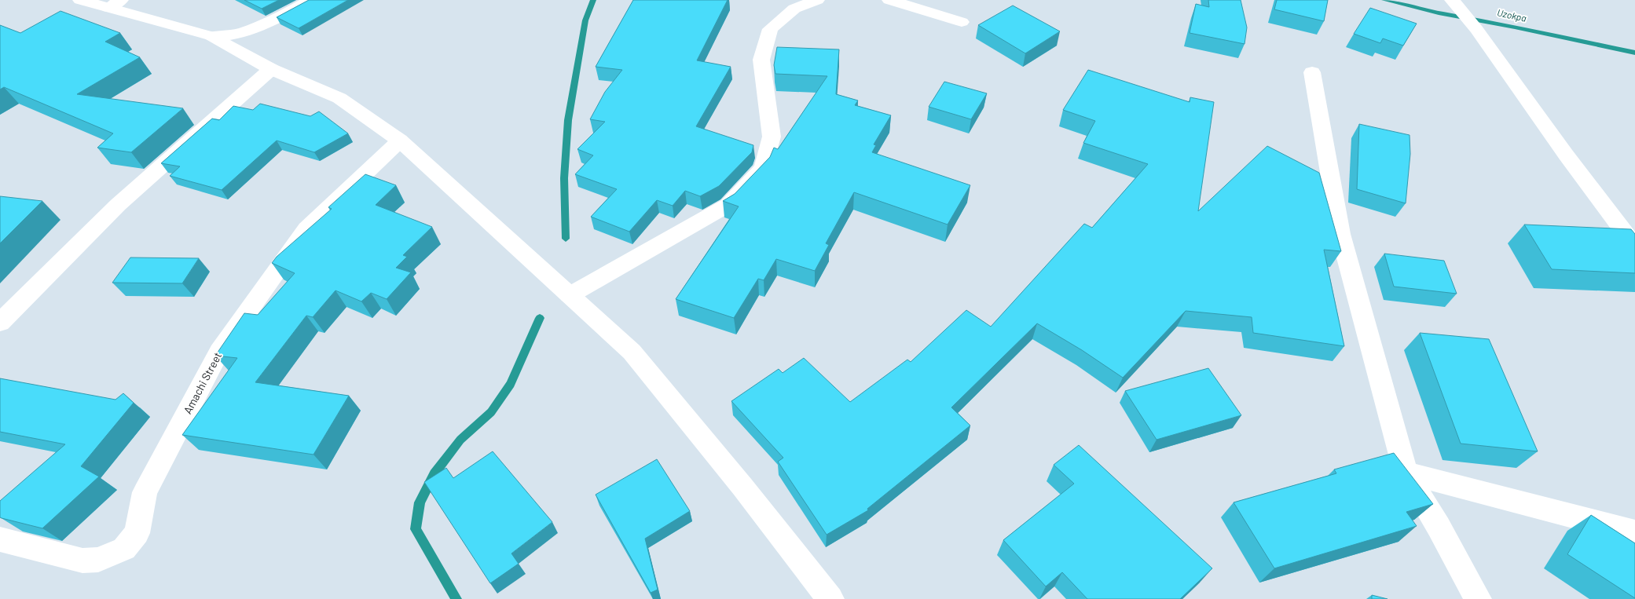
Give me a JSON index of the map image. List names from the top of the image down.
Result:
{
  "streets": {
    "street": ["Amachi Street"]
  },
  "water": ["Uzokpa"]
}
